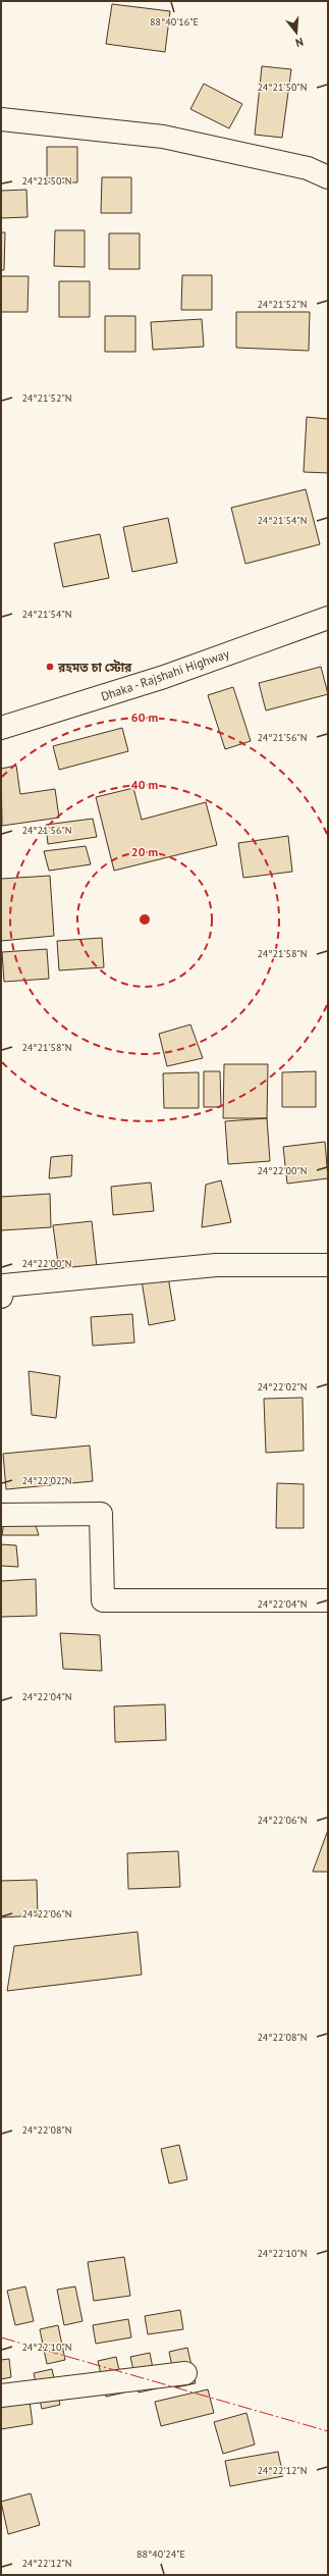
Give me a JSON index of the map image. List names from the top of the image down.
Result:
{
  "streets": {
    "main road": ["Dhaka - Rajshahi Highway"]
  },
  "places": ["রহমত চা স্টোর"],
  "north": "bottom",
  "coordinates": [
    "88°40'16\"E",
    "24°21'50\"N",
    "24°21'52\"N",
    "24°21'54\"N",
    "24°21'56\"N",
    "24°21'58\"N",
    "24°22'00\"N",
    "24°22'02\"N",
    "24°22'04\"N",
    "24°22'06\"N",
    "24°22'08\"N",
    "24°22'10\"N",
    "24°22'12\"N",
    "88°40'24\"E"
  ],
  "rings": ["60 m", "40 m", "20 m"]
}
